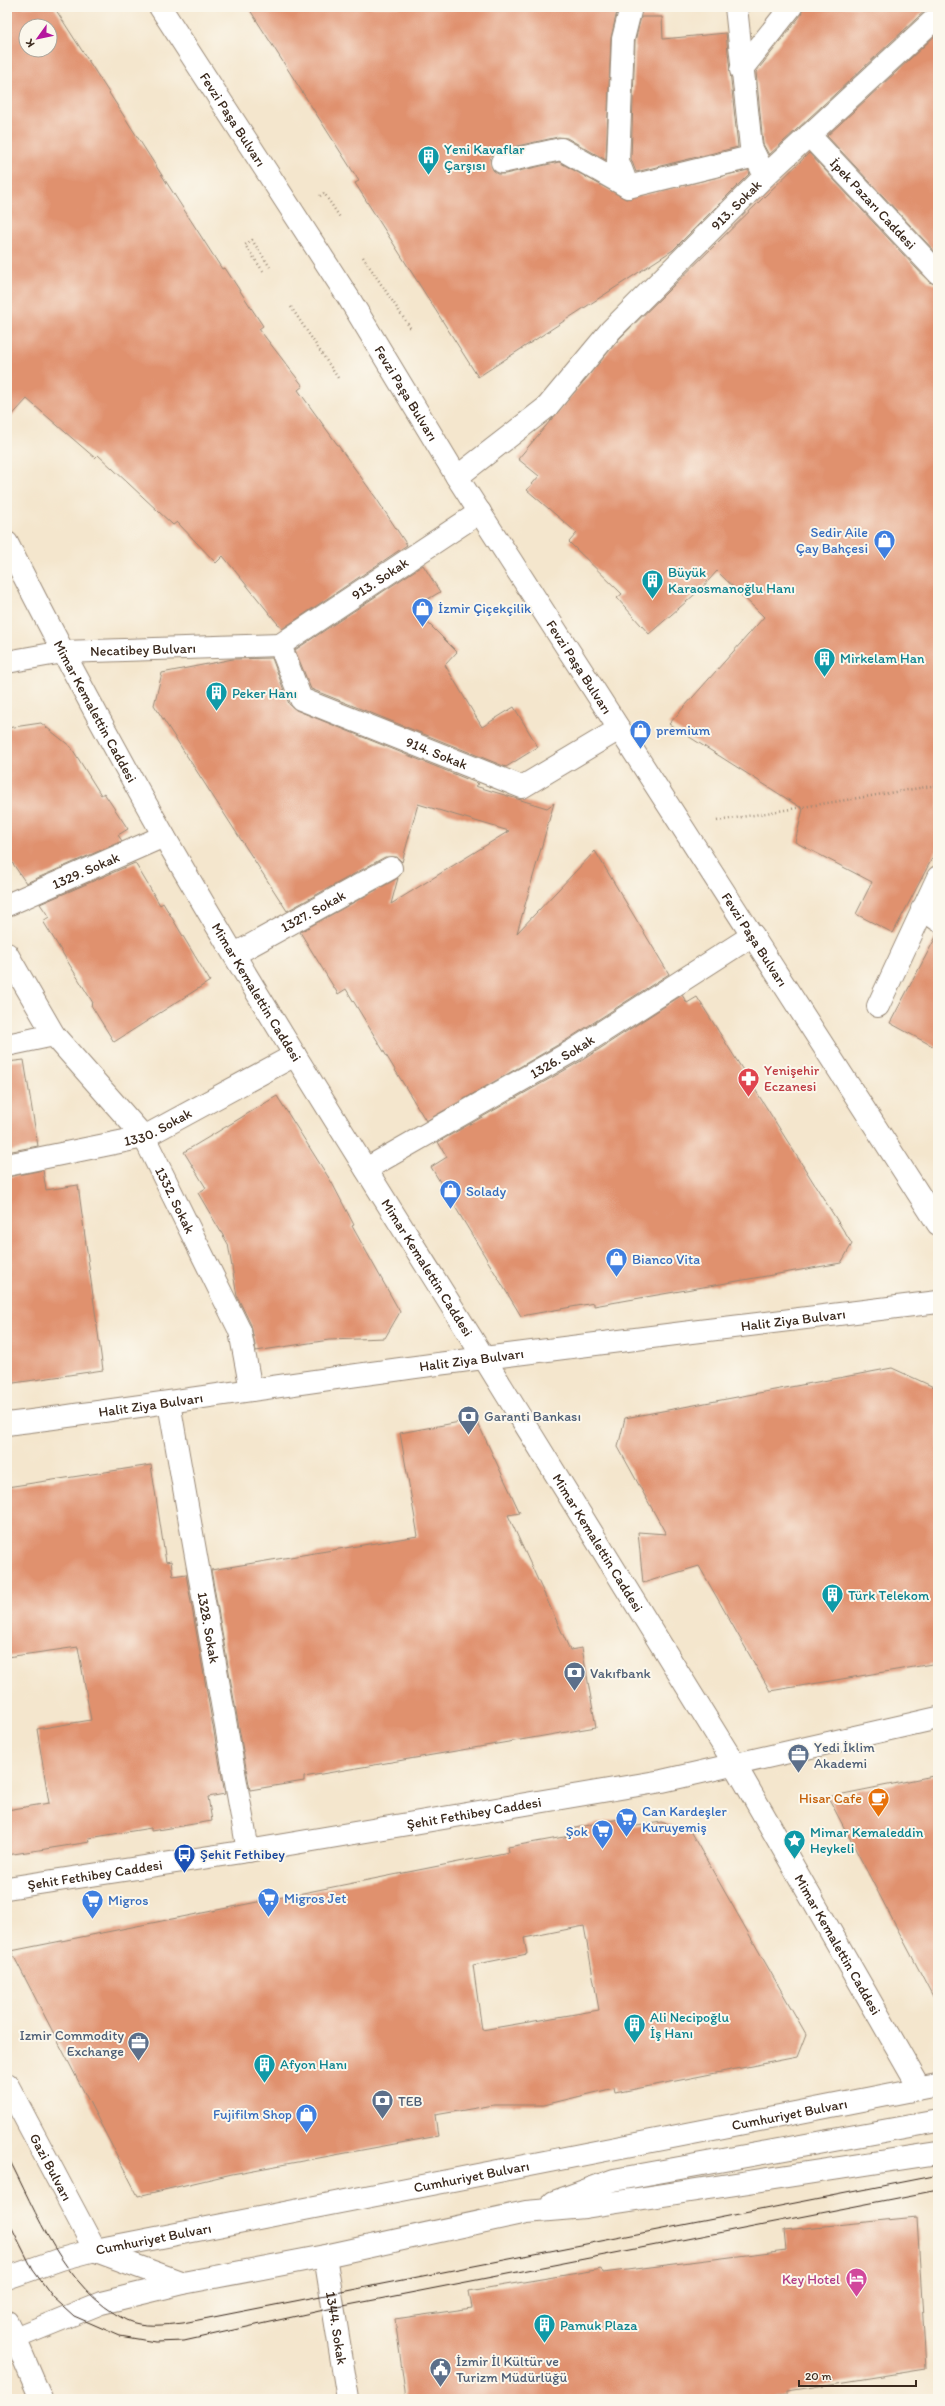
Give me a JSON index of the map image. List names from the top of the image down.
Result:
{
  "streets": {
    "street": [
      "Fevzi Paşa Bulvarı",
      "İpek Pazarı Caddesi",
      "913. Sokak",
      "Necatibey Bulvarı",
      "Mimar Kemalettin Caddesi",
      "914. Sokak",
      "1329. Sokak",
      "1327. Sokak",
      "1326. Sokak",
      "1330. Sokak",
      "1332. Sokak",
      "Halit Ziya Bulvarı",
      "1328. Sokak",
      "Şehit Fethibey Caddesi",
      "Cumhuriyet Bulvarı",
      "Gazi Bulvarı",
      "1344. Sokak"
    ]
  },
  "crossings": [
    ["Fevzi Paşa Bulvarı", "913. Sokak"],
    ["Fevzi Paşa Bulvarı", "914. Sokak"],
    ["Fevzi Paşa Bulvarı", "1326. Sokak"],
    ["İpek Pazarı Caddesi", "913. Sokak"],
    ["913. Sokak", "Necatibey Bulvarı"],
    ["913. Sokak", "914. Sokak"],
    ["Necatibey Bulvarı", "Mimar Kemalettin Caddesi"],
    ["Necatibey Bulvarı", "914. Sokak"],
    ["Mimar Kemalettin Caddesi", "1329. Sokak"],
    ["Mimar Kemalettin Caddesi", "1327. Sokak"],
    ["Mimar Kemalettin Caddesi", "1326. Sokak"],
    ["Mimar Kemalettin Caddesi", "1330. Sokak"],
    ["Mimar Kemalettin Caddesi", "Halit Ziya Bulvarı"],
    ["Mimar Kemalettin Caddesi", "Şehit Fethibey Caddesi"],
    ["Mimar Kemalettin Caddesi", "Cumhuriyet Bulvarı"],
    ["1330. Sokak", "1332. Sokak"],
    ["1332. Sokak", "Halit Ziya Bulvarı"],
    ["Halit Ziya Bulvarı", "1328. Sokak"],
    ["1328. Sokak", "Şehit Fethibey Caddesi"],
    ["Cumhuriyet Bulvarı", "Gazi Bulvarı"]
  ],
  "places": {
    "building": [
      "Yeni Kavaflar Çarşısı",
      "Büyük Karaosmanoğlu Hanı",
      "Mirkelam Han",
      "Peker Hanı",
      "Türk Telekom",
      "Ali Necipoğlu İş Hanı",
      "Afyon Hanı",
      "Pamuk Plaza"
    ],
    "shop": [
      "Sedir Aile Çay Bahçesi",
      "İzmir Çiçekçilik",
      "premium",
      "Solady",
      "Bianco Vita",
      "Fujifilm Shop"
    ],
    "pharmacy": ["Yenişehir Eczanesi"],
    "bank": ["Garanti Bankası", "Vakıfbank", "TEB"],
    "office": ["Yedi İklim Akademi", "Izmir Commodity Exchange"],
    "cafe": ["Hisar Cafe"],
    "supermarket": [
      "Can Kardeşler Kuruyemiş",
      "Şok",
      "Migros Jet",
      "Migros"
    ],
    "place": ["Mimar Kemaleddin Heykeli"],
    "bus stop": ["Şehit Fethibey"],
    "hotel": ["Key Hotel"],
    "public building": ["İzmir İl Kültür ve Turizm Müdürlüğü"]
  },
  "scale_bar": "20 m",
  "north": "bottom left"
}
